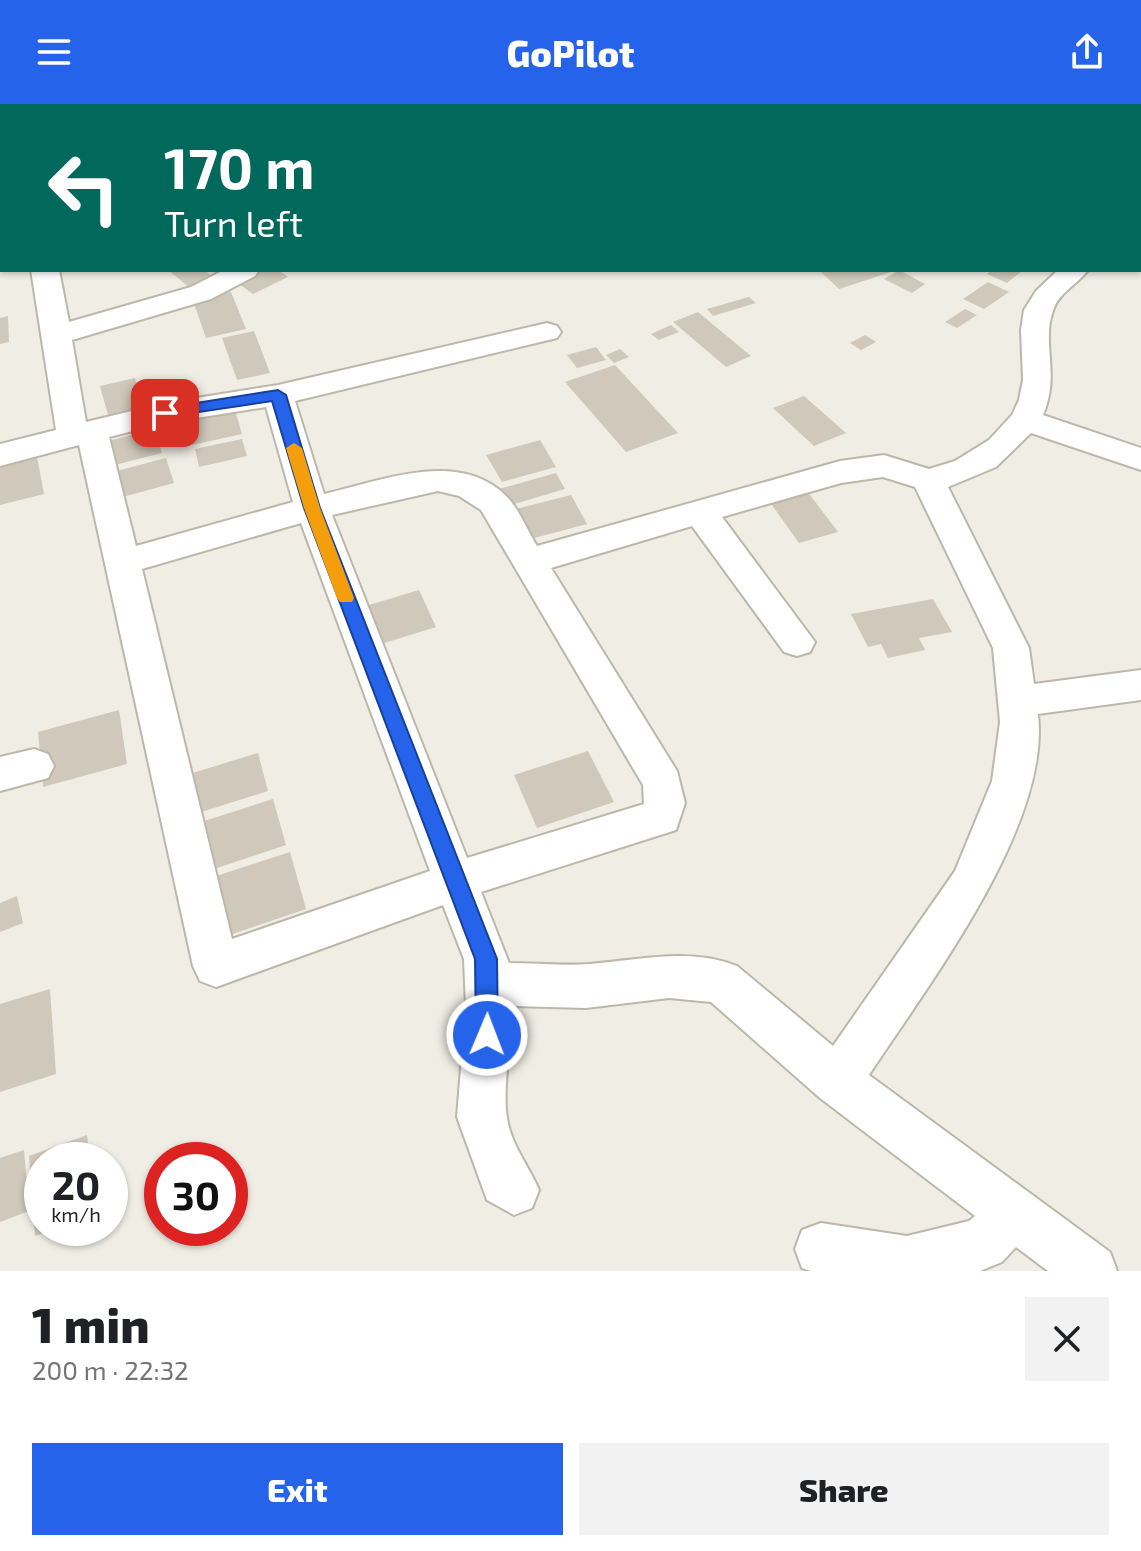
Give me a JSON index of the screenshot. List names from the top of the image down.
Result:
{
  "page": {
    "header": "GoPilot",
    "turn": ["170 m", "Turn left"],
    "speed": "20 km/h",
    "limit": "30",
    "heading": ["1 min", "200 m · 22:32"],
    "buttons": ["Exit", "Share"]
  }
}
